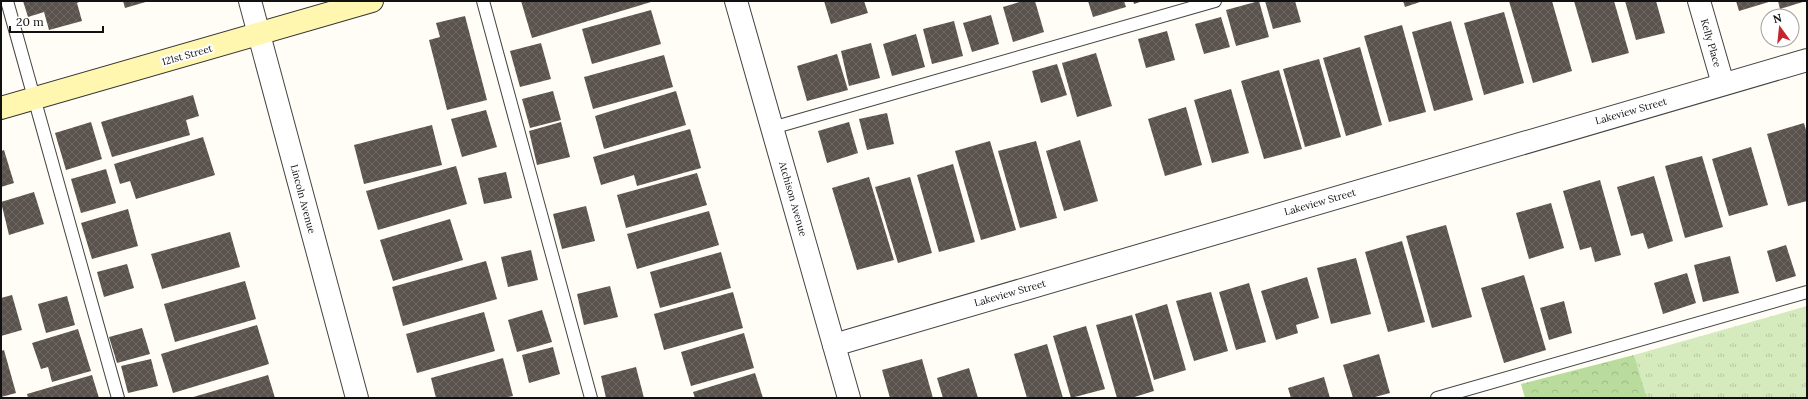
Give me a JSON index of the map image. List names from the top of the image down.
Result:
{
  "streets": {
    "street": [
      "Kelly Place",
      "121st Street",
      "Lakeview Street",
      "Lincoln Avenue",
      "Atchison Avenue"
    ]
  },
  "crossings": [
    ["Kelly Place", "Lakeview Street"],
    ["121st Street", "Lincoln Avenue"],
    ["Lakeview Street", "Atchison Avenue"]
  ],
  "scale_bar": "20 m",
  "north": "top"
}
